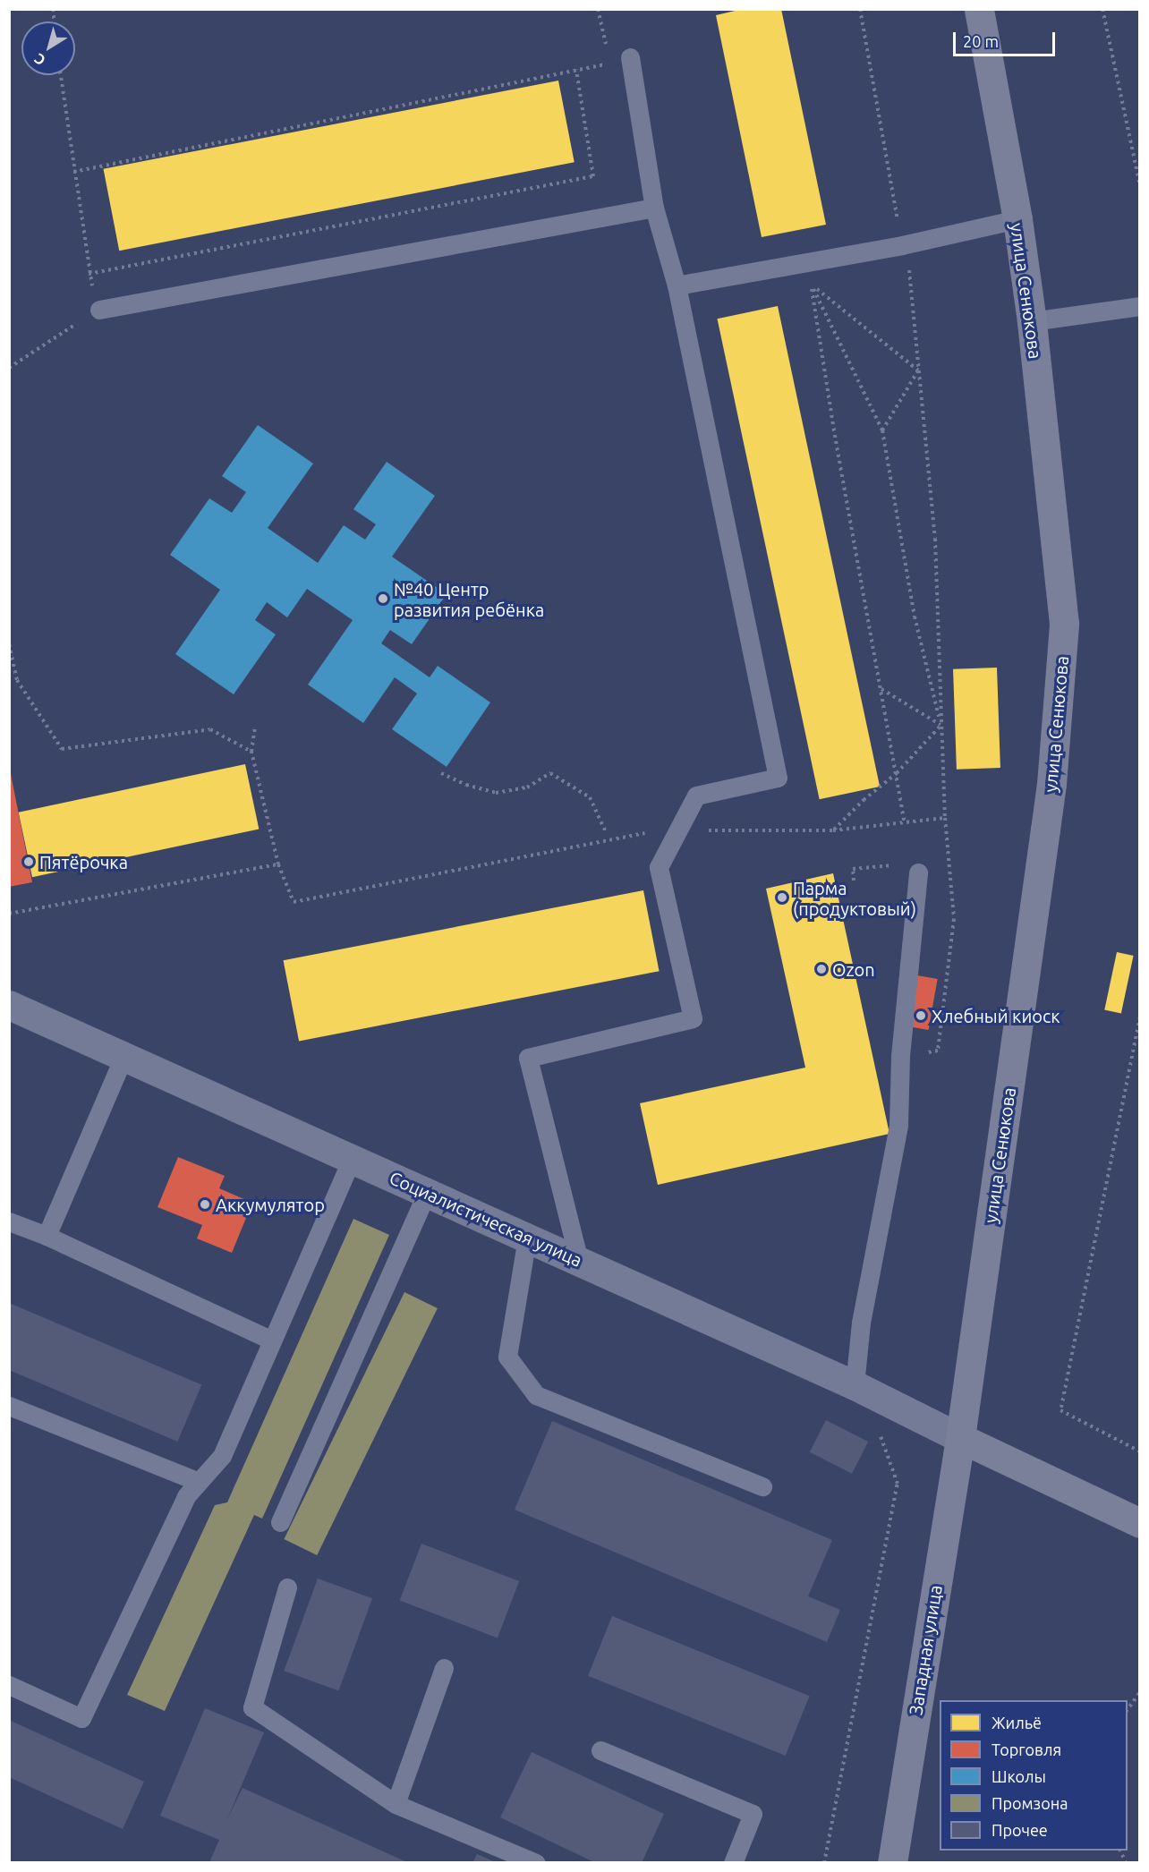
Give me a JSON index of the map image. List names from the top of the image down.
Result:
{
  "streets": {
    "main road": ["улица Сенюкова", "Западная улица"],
    "street": ["Социалистическая улица"]
  },
  "crossings": [
    ["улица Сенюкова", "Социалистическая улица"],
    ["улица Сенюкова", "Западная улица"],
    ["Социалистическая улица", "Западная улица"]
  ],
  "places": [
    "№40 Центр развития ребёнка",
    "Пятёрочка",
    "Парма (продуктовый)",
    "Ozon",
    "Хлебный киоск",
    "Аккумулятор"
  ],
  "legend": [
    "Жильё",
    "Торговля",
    "Школы",
    "Промзона",
    "Прочее"
  ],
  "scale_bar": "20 m",
  "north": "bottom left"
}
